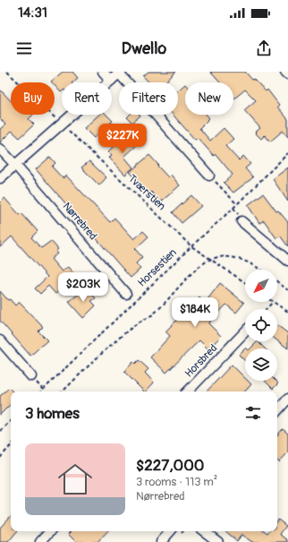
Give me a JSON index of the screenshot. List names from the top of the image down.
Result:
{
  "streets": {
    "street": ["Nørrebred", "Horsbred"],
    "path": ["Tværstien", "Horsestien"]
  },
  "crossings": [
    ["Tværstien", "Horsestien"]
  ],
  "north": "bottom left",
  "page": {
    "status": "14:31",
    "header": "Dwello",
    "chip": [
      "Buy",
      "Rent",
      "Filters",
      "New"
    ],
    "price": ["$227K", "$203K", "$184K"],
    "heading": "3 homes",
    "list": [
      {
        "name": "$227,000",
        "note": "3 rooms · 113 m² · Nørrebred"
      }
    ]
  }
}
